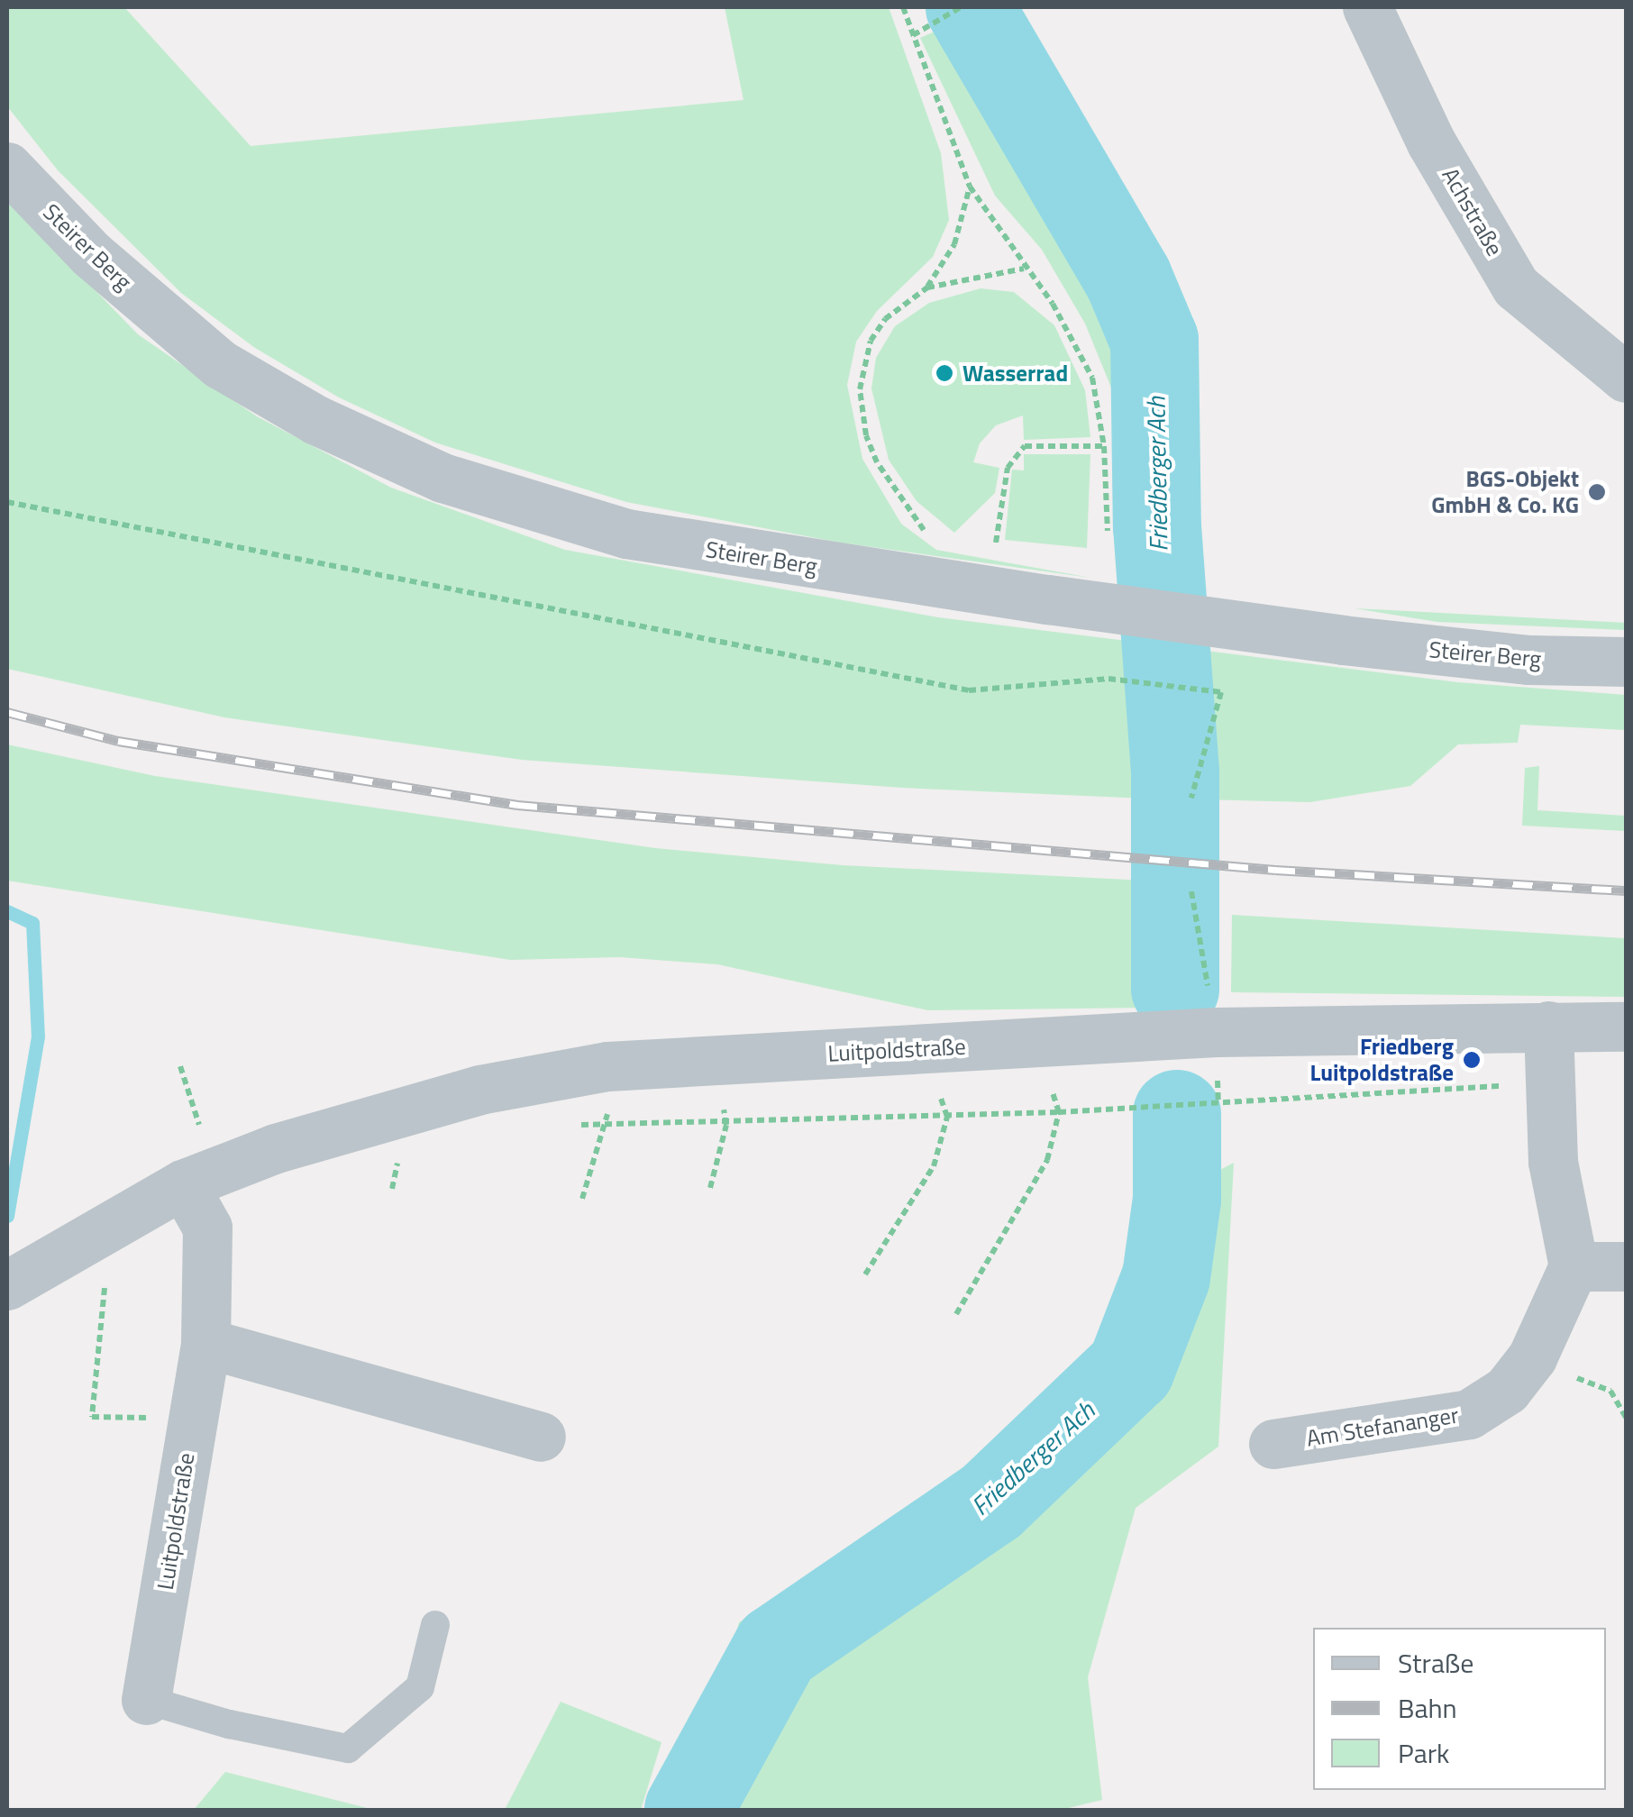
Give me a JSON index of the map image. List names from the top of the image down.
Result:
{
  "streets": {
    "street": [
      "Achstraße",
      "Steirer Berg",
      "Luitpoldstraße",
      "Am Stefananger"
    ]
  },
  "water": ["Friedberger Ach"],
  "places": ["Wasserrad", "BGS-Objekt GmbH & Co. KG", "Friedberg Luitpoldstraße"],
  "legend": ["Straße", "Bahn", "Park"]
}
